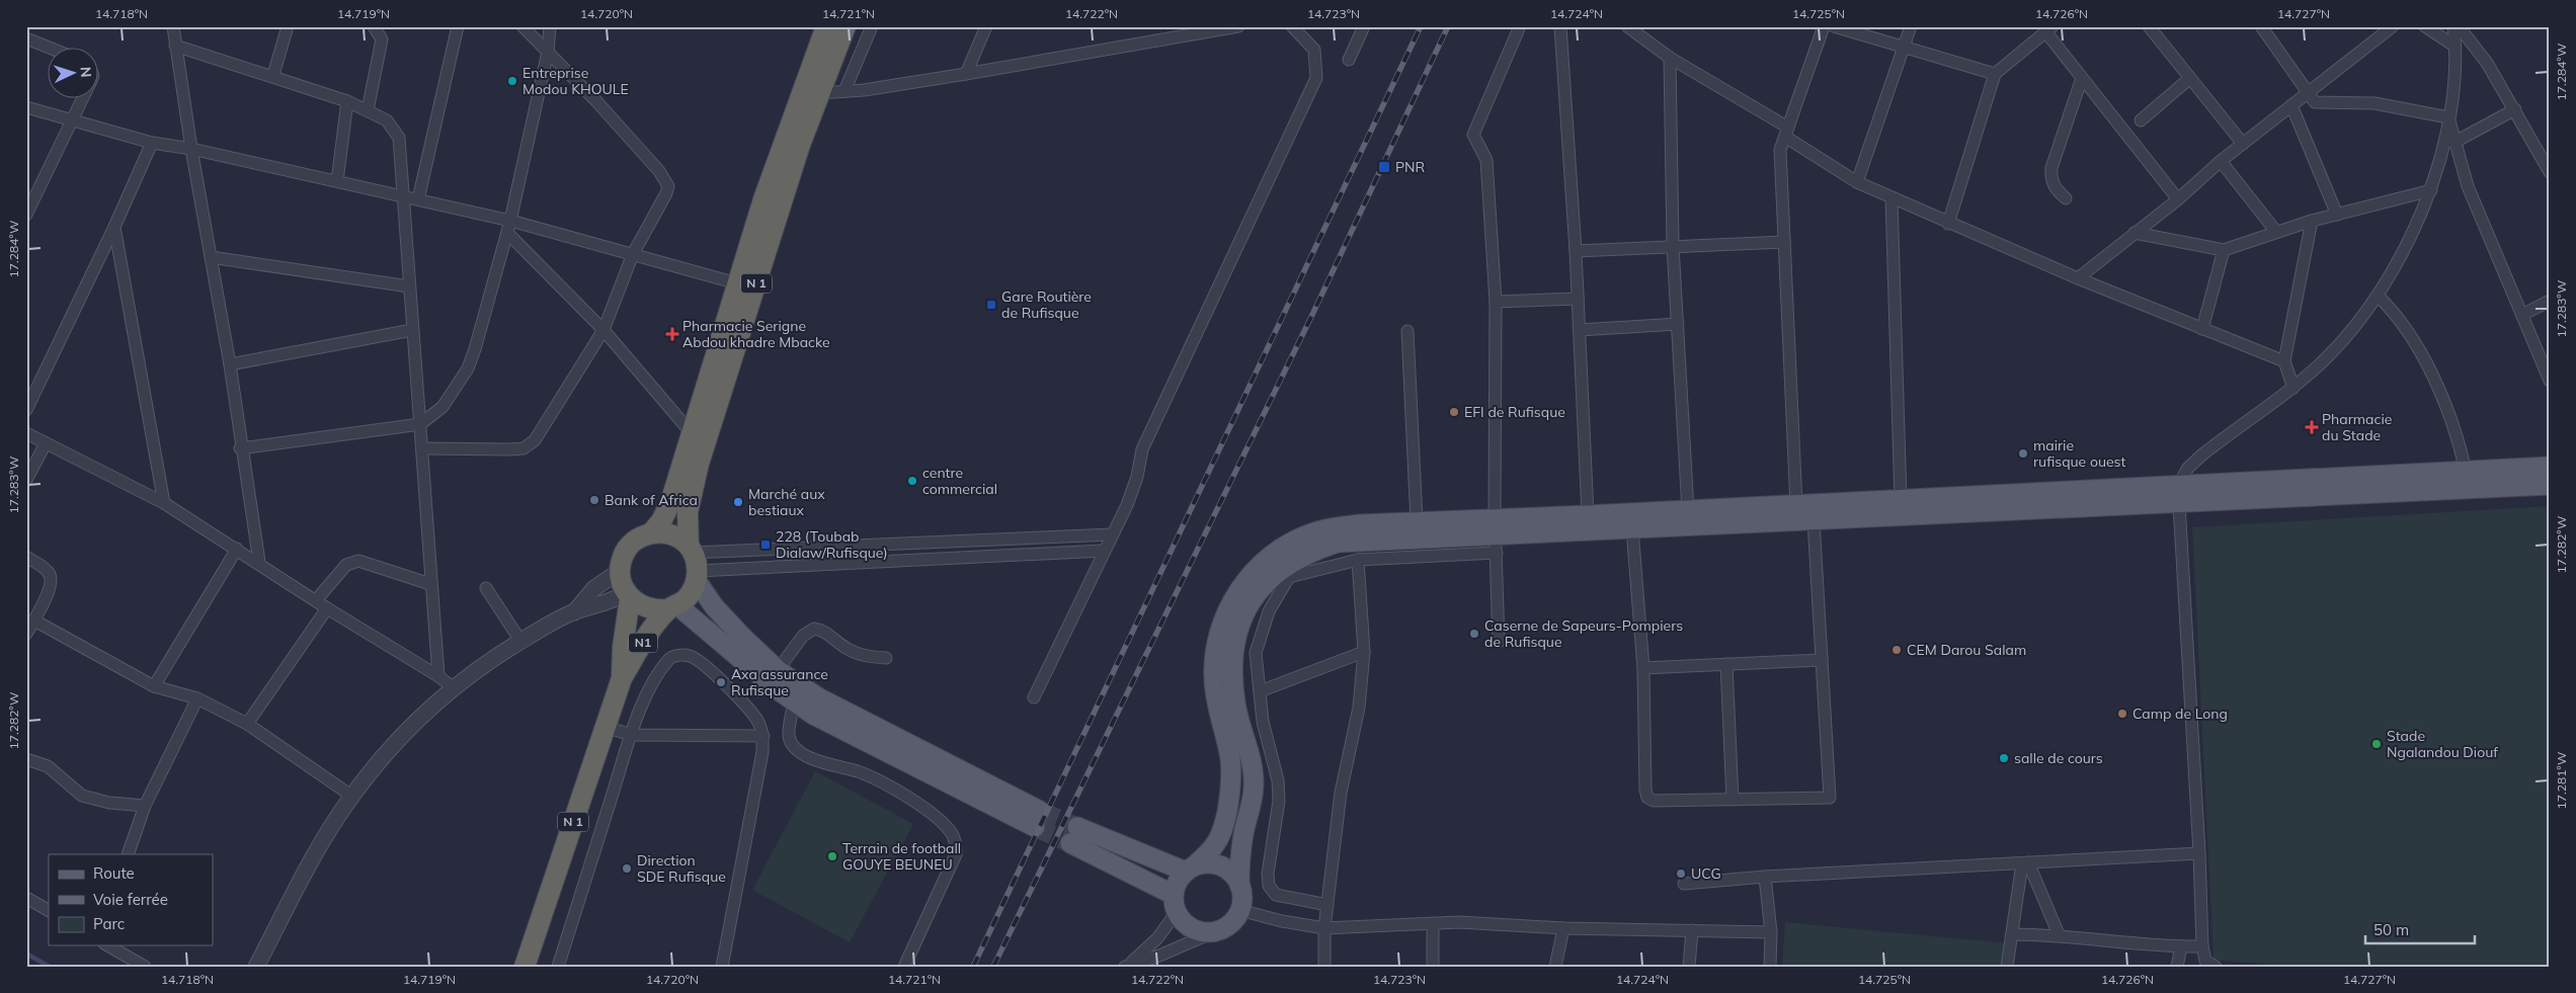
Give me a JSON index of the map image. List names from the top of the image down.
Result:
{
  "streets": {
    "highway": ["N 1", "N1"]
  },
  "crossings": [
    ["N 1", "N1"]
  ],
  "places": {
    "other": [
      "Entreprise Modou KHOULE",
      "EFI de Rufisque",
      "mairie rufisque ouest",
      "centre commercial",
      "Bank of Africa",
      "Marché aux bestiaux",
      "Caserne de Sapeurs-Pompiers de Rufisque",
      "CEM Darou Salam",
      "Axa assurance Rufisque",
      "Camp de Long",
      "Stade Ngalandou Diouf",
      "salle de cours",
      "Terrain de football GOUYE BEUNEU",
      "Direction SDE Rufisque",
      "UCG"
    ],
    "transit": ["PNR", "Gare Routière de Rufisque", "228 (Toubab Dialaw/Rufisque)"],
    "health": ["Pharmacie Serigne Abdou khadre Mbacke", "Pharmacie du Stade"]
  },
  "legend": ["Route", "Voie ferrée", "Parc"],
  "scale_bar": "50 m",
  "north": "right",
  "coordinates": [
    "14.718°N",
    "14.719°N",
    "14.720°N",
    "14.721°N",
    "14.722°N",
    "14.723°N",
    "14.724°N",
    "14.725°N",
    "14.726°N",
    "14.727°N",
    "17.284°W",
    "17.283°W",
    "17.282°W",
    "17.281°W"
  ]
}
